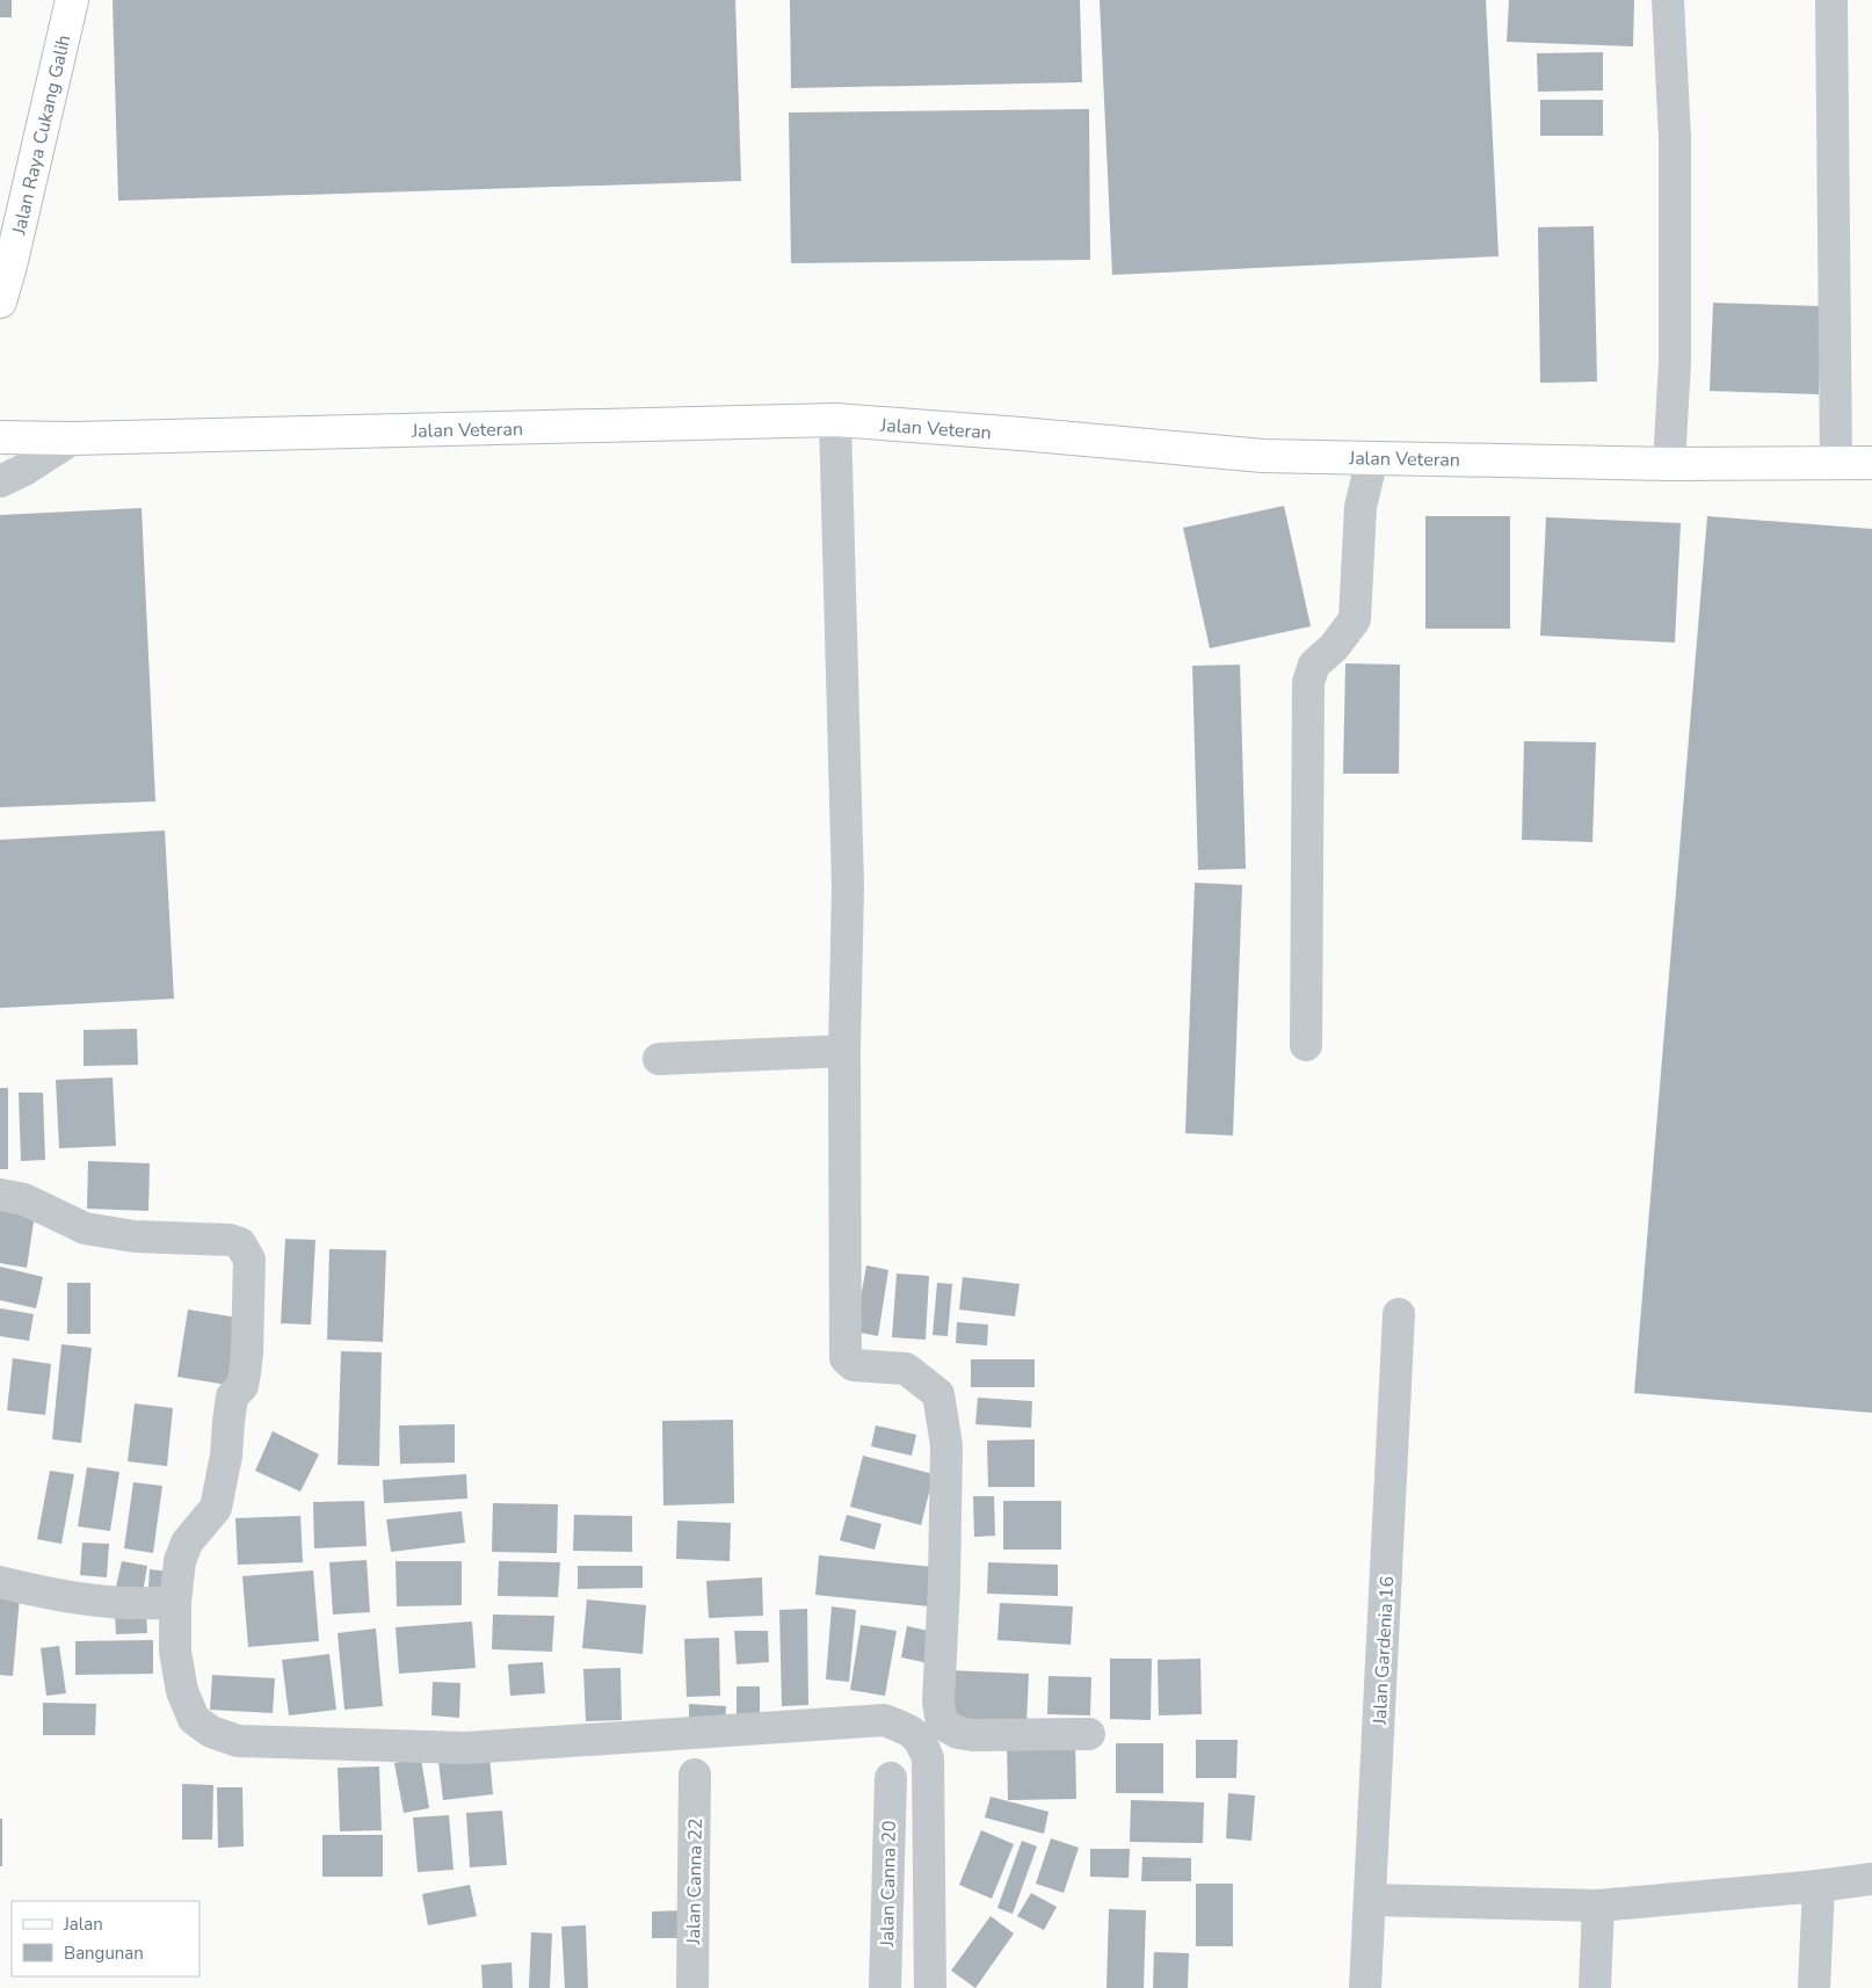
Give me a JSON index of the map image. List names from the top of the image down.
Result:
{
  "streets": {
    "main road": ["Jalan Raya Cukang Galih", "Jalan Veteran"],
    "street": ["Jalan Gardenia 16", "Jalan Canna 22", "Jalan Canna 20"]
  },
  "legend": ["Jalan", "Bangunan"]
}
